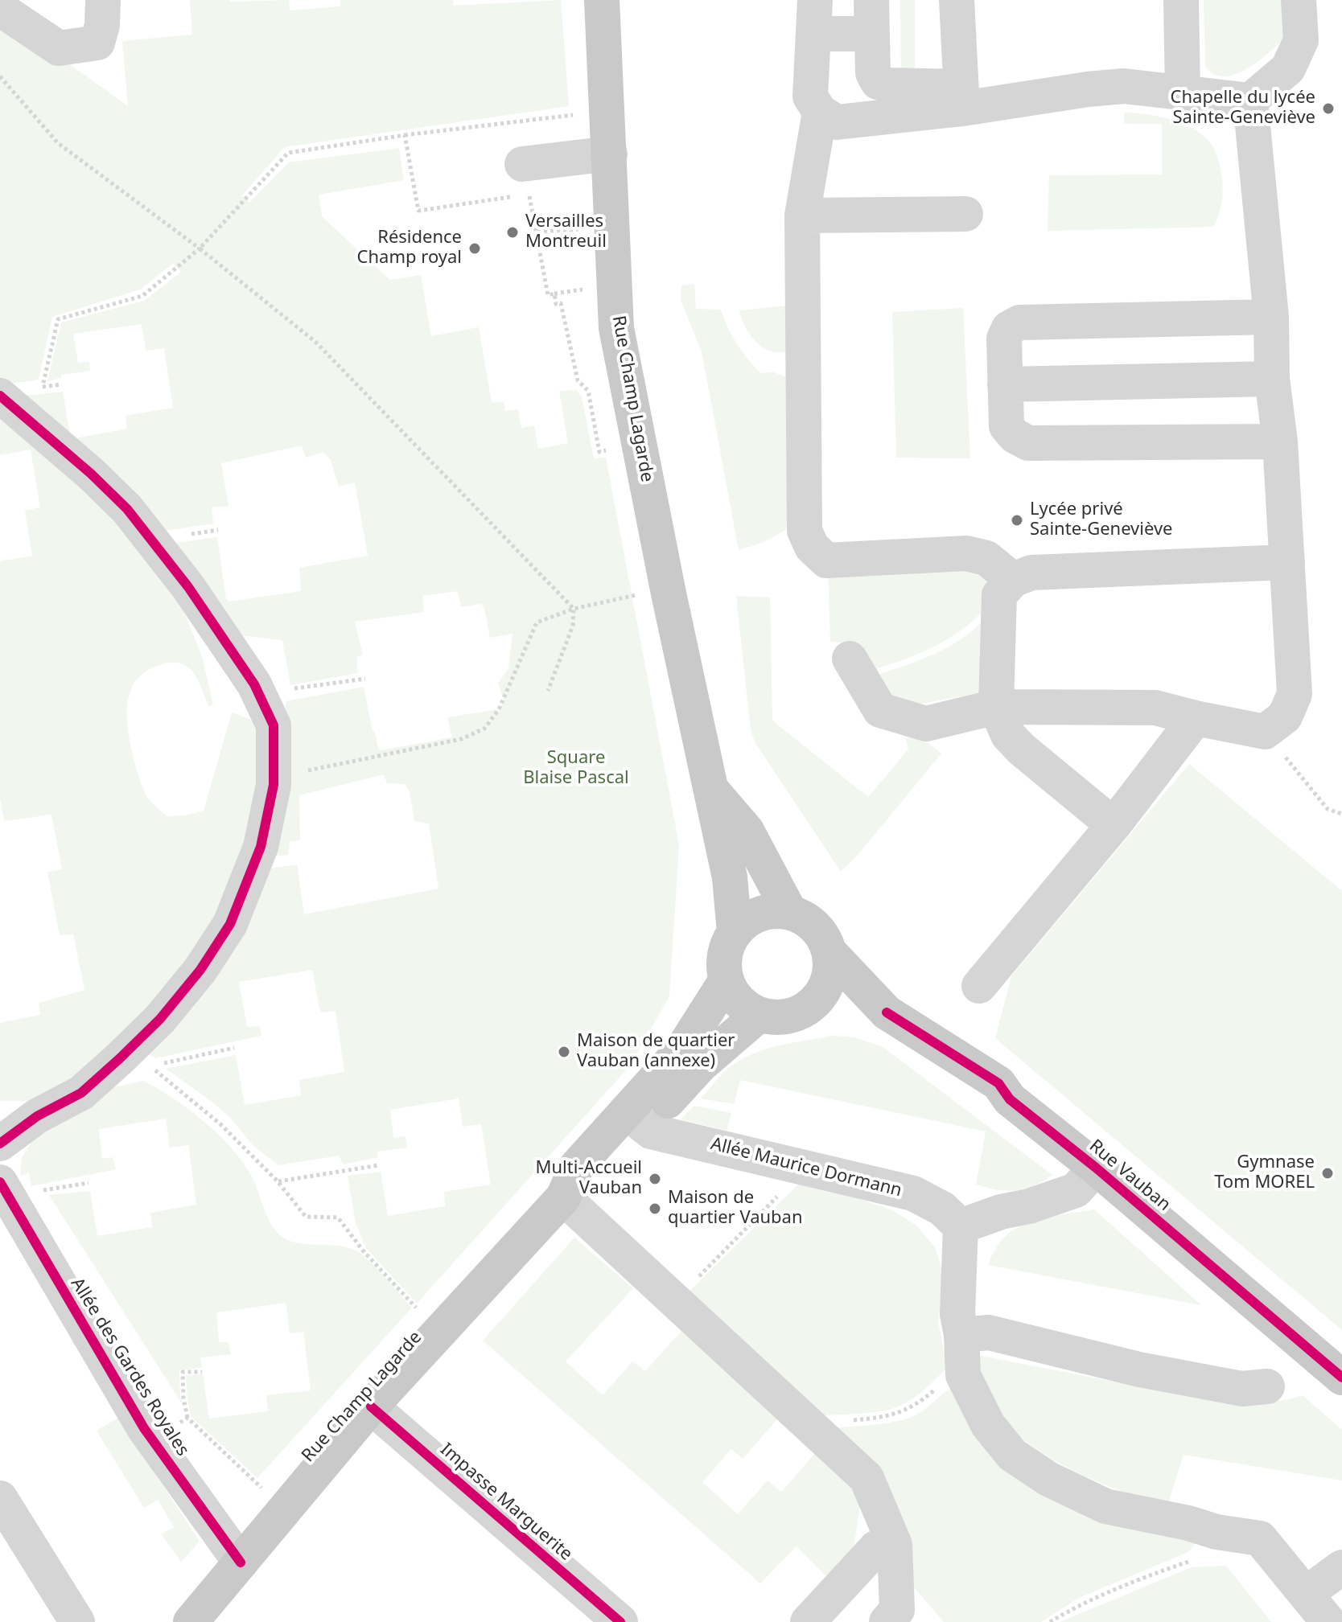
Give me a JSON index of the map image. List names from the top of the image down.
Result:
{
  "streets": {
    "main road": ["Rue Champ Lagarde", "Rue Vauban"],
    "street": ["Allée Maurice Dormann", "Allée des Gardes Royales", "Impasse Marguerite"]
  },
  "crossings": [
    ["Rue Champ Lagarde", "Allée Maurice Dormann"],
    ["Rue Champ Lagarde", "Rue Vauban"],
    ["Rue Champ Lagarde", "Allée des Gardes Royales"],
    ["Rue Champ Lagarde", "Impasse Marguerite"]
  ],
  "parks": ["Square Blaise Pascal"],
  "places": [
    "Chapelle du lycée Sainte-Geneviève",
    "Versailles Montreuil",
    "Résidence Champ royal",
    "Lycée privé Sainte-Geneviève",
    "Maison de quartier Vauban (annexe)",
    "Gymnase Tom MOREL",
    "Multi-Accueil Vauban",
    "Maison de quartier Vauban"
  ]
}
